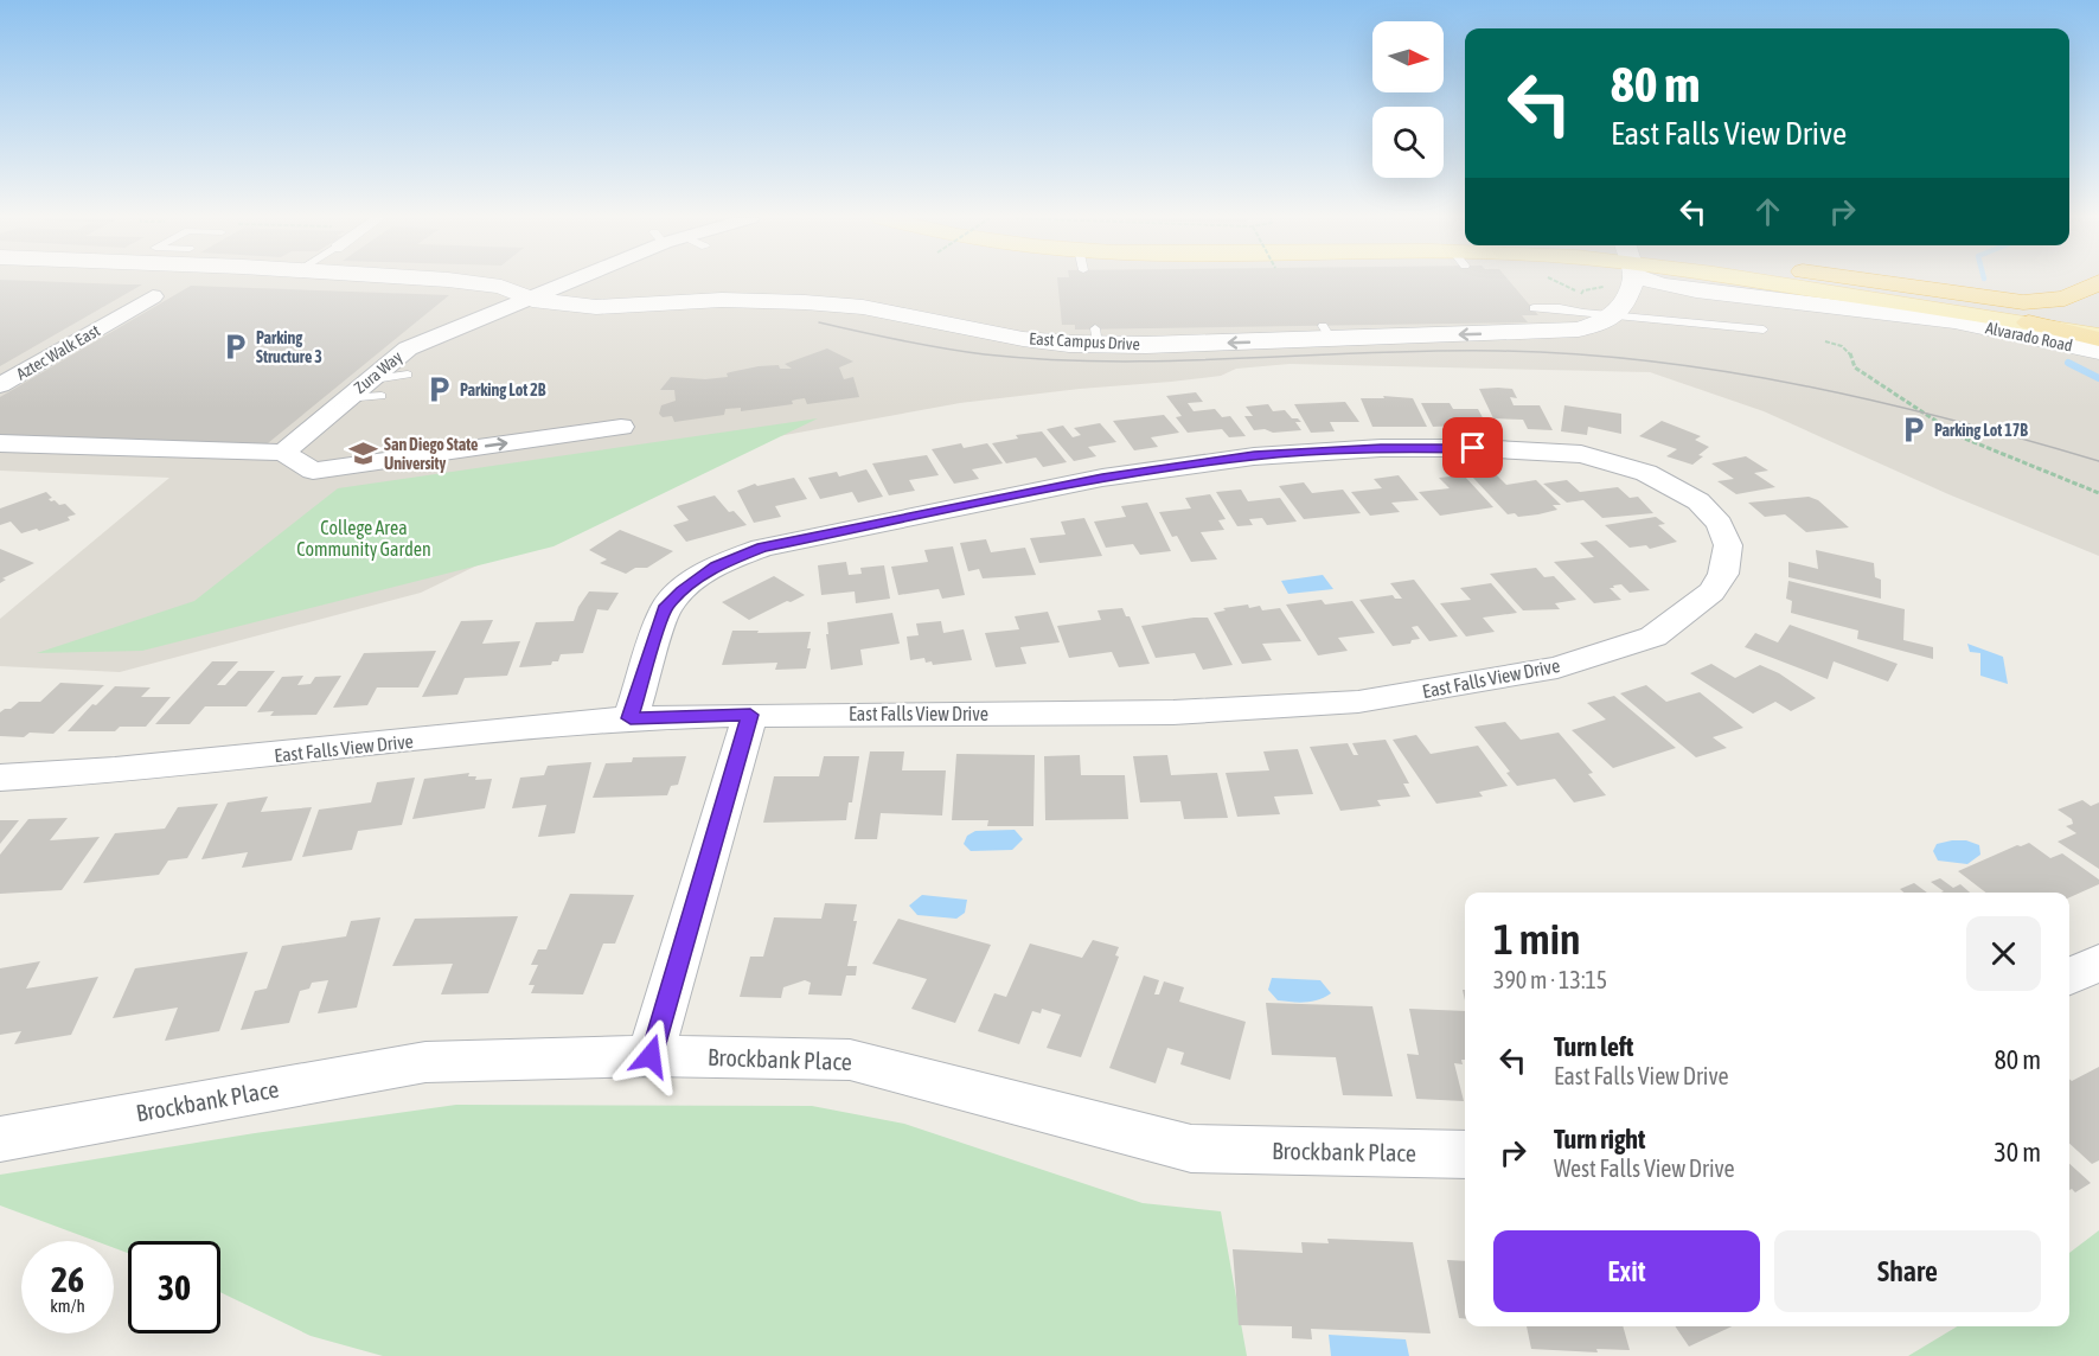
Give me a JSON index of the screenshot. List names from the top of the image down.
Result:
{
  "streets": {
    "street": [
      "Alvarado Road",
      "East Campus Drive",
      "Aztec Walk East",
      "Zura Way",
      "East Falls View Drive",
      "Brockbank Place"
    ]
  },
  "crossings": [
    ["East Campus Drive", "Zura Way"]
  ],
  "one_way": ["East Campus Drive"],
  "parks": ["College Area Community Garden"],
  "places": {
    "parking": ["Parking Structure 3", "Parking Lot 2B", "Parking Lot 17B"],
    "school or university": ["San Diego State University"]
  },
  "north": "right",
  "page": {
    "turn": ["80 m", "East Falls View Drive"],
    "heading": ["1 min", "390 m · 13:15"],
    "list": [
      {
        "name": "Turn left",
        "note": "East Falls View Drive",
        "value": "80 m"
      },
      {
        "name": "Turn right",
        "note": "West Falls View Drive",
        "value": "30 m"
      }
    ],
    "buttons": ["Exit", "Share"],
    "speed": "26 km/h",
    "limit": "30"
  }
}
